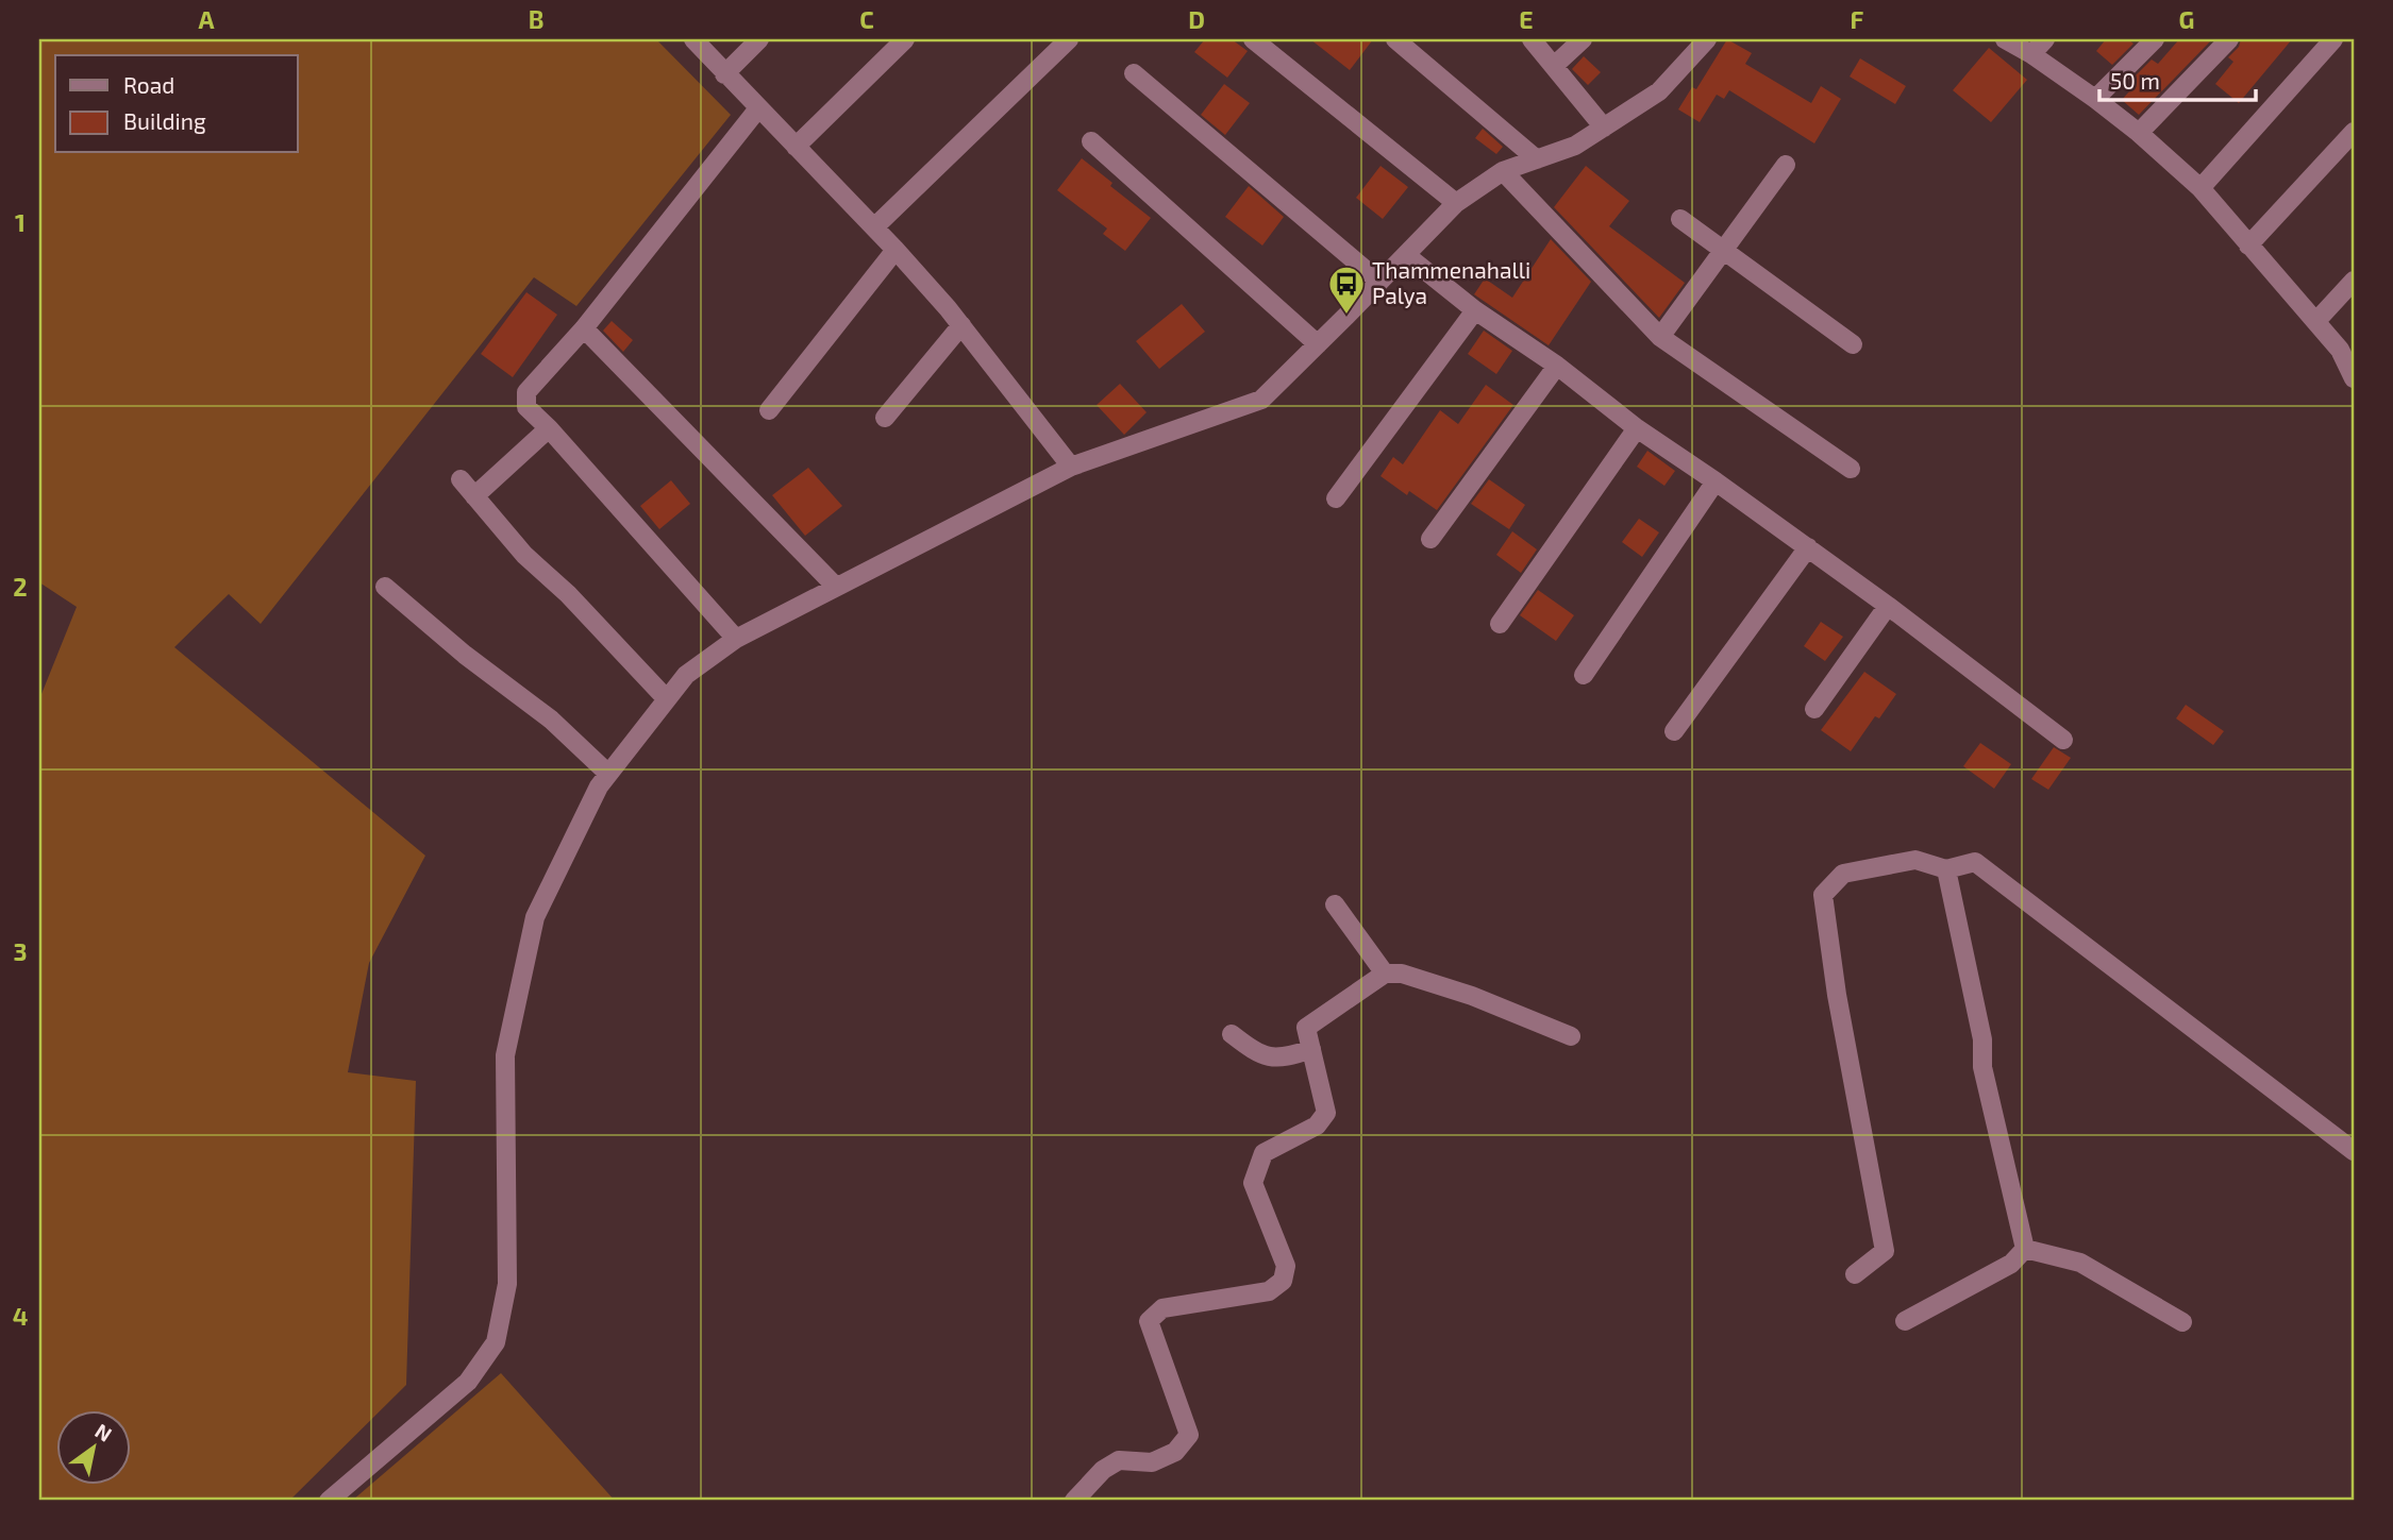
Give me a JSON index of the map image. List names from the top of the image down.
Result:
{
  "places": {
    "bus stop": ["Thammenahalli Palya"]
  },
  "legend": ["Road", "Building"],
  "scale_bar": "50 m",
  "north": "top right",
  "grid": {
    "columns": [
      "A",
      "B",
      "C",
      "D",
      "E",
      "F",
      "G"
    ],
    "rows": [
      "1",
      "2",
      "3",
      "4"
    ]
  }
}
